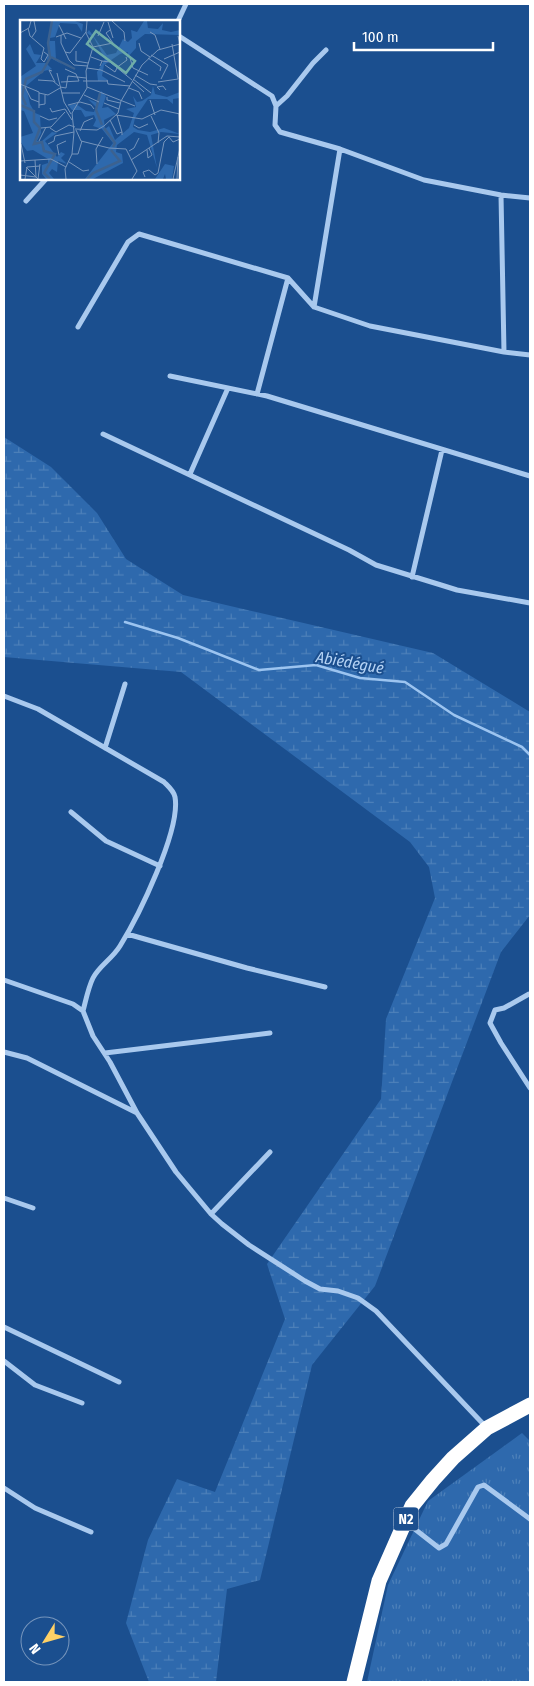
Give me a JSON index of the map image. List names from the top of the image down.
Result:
{
  "streets": {
    "highway": ["N2"]
  },
  "water": ["Abiédégué"],
  "scale_bar": "100 m",
  "north": "bottom left"
}
